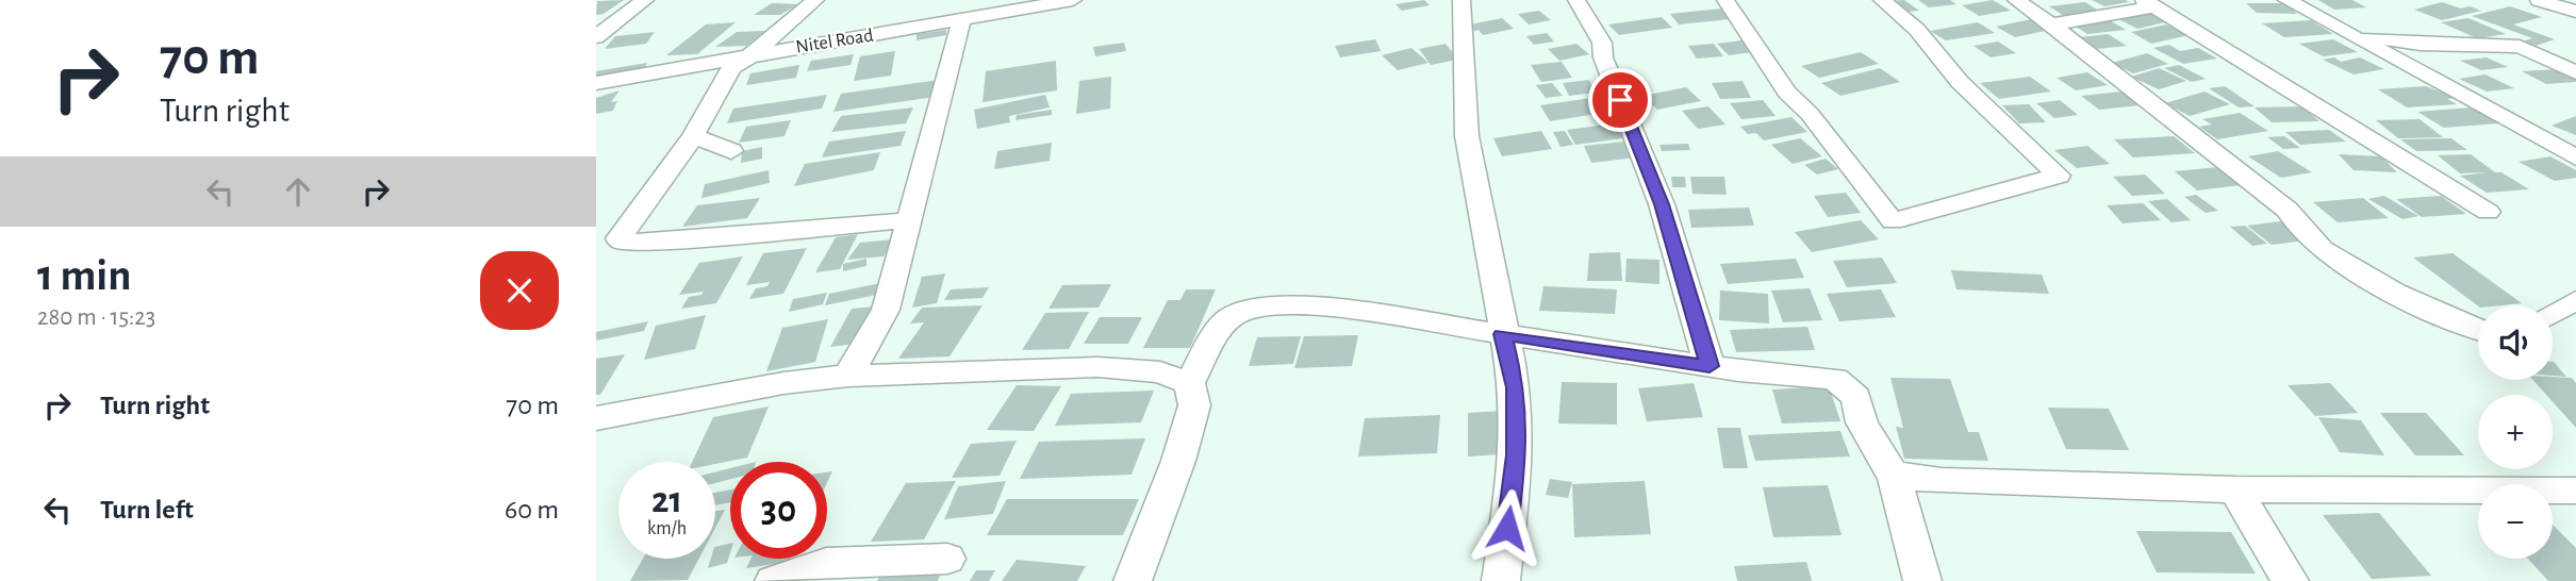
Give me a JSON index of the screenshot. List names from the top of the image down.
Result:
{
  "streets": {
    "street": ["Nitel Road"]
  },
  "page": {
    "turn": ["70 m", "Turn right"],
    "heading": ["1 min", "280 m · 15:23"],
    "map_buttons": ["+", "−"],
    "list": [
      {
        "name": "Turn right",
        "value": "70 m"
      },
      {
        "name": "Turn left",
        "value": "60 m"
      }
    ],
    "speed": "21 km/h",
    "limit": "30"
  }
}
